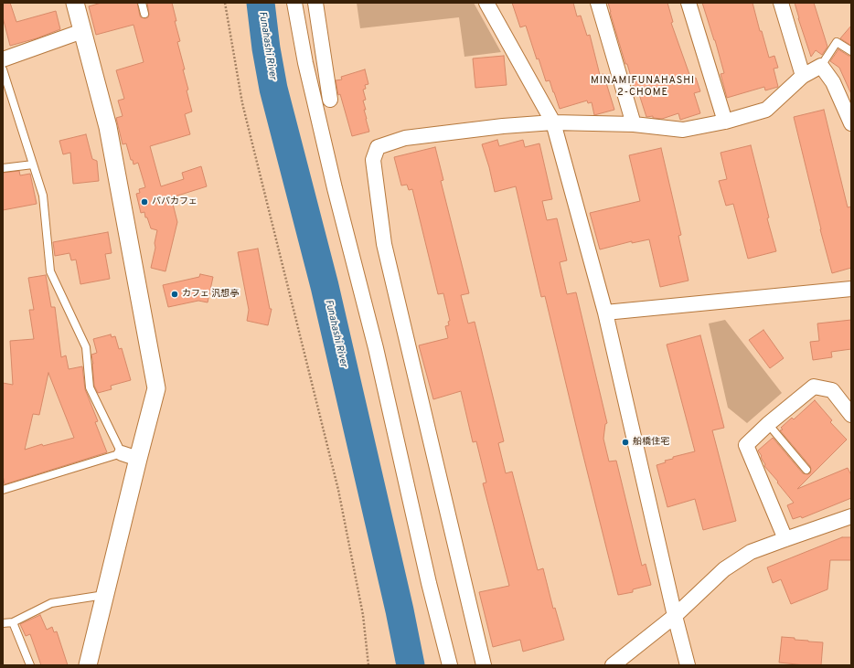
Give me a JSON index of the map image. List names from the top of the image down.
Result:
{
  "districts": ["MINAMIFUNAHASHI 2-CHOME"],
  "water": ["Funahashi River"],
  "places": ["パパカフェ", "カフェ 汎想亭", "船橋住宅"]
}
